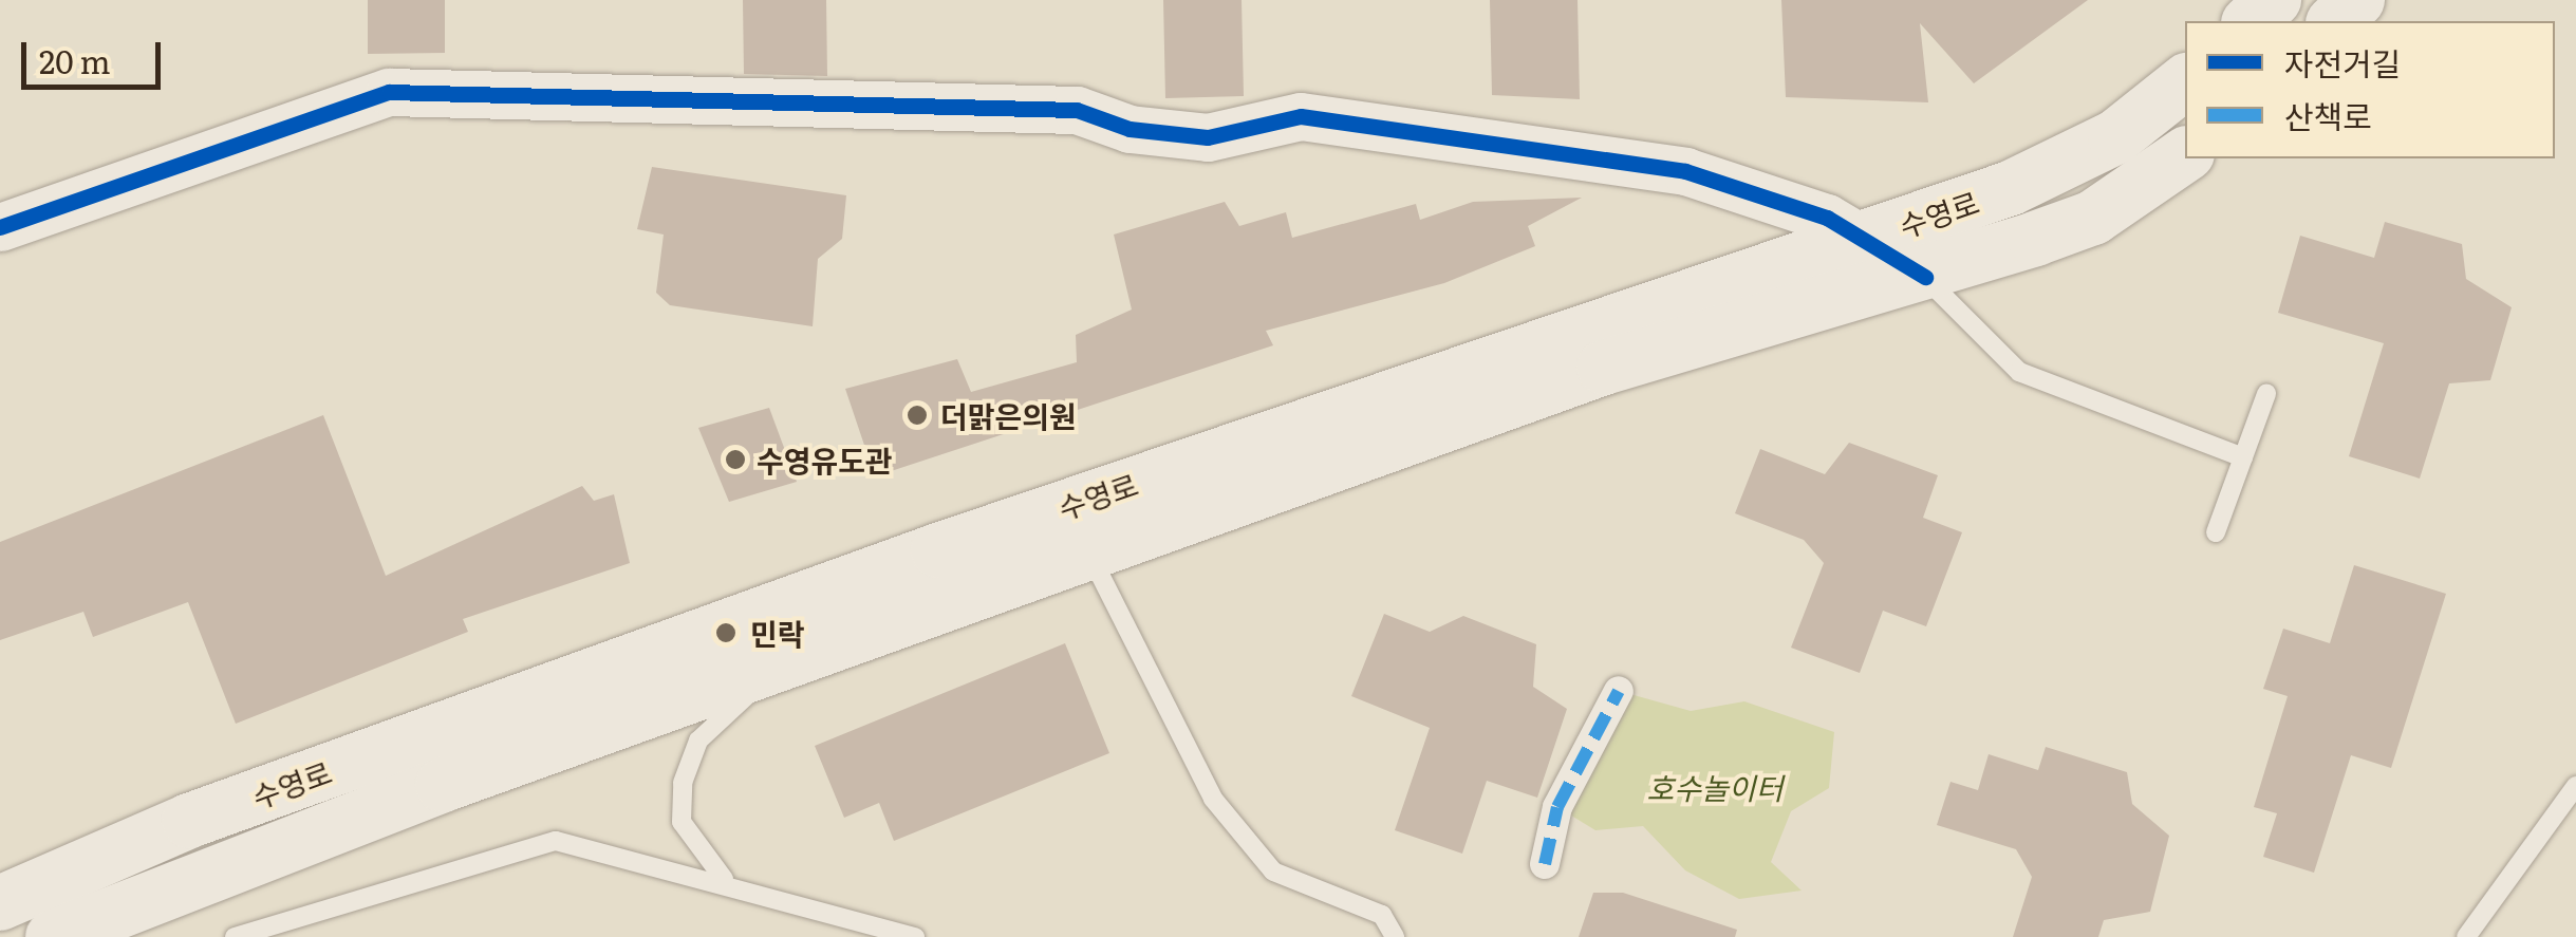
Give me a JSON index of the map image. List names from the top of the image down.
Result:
{
  "streets": {
    "main road": ["수영로"]
  },
  "parks": ["호수놀이터"],
  "places": ["더맑은의원", "수영유도관", "민락"],
  "legend": ["자전거길", "산책로"],
  "scale_bar": "20 m"
}
